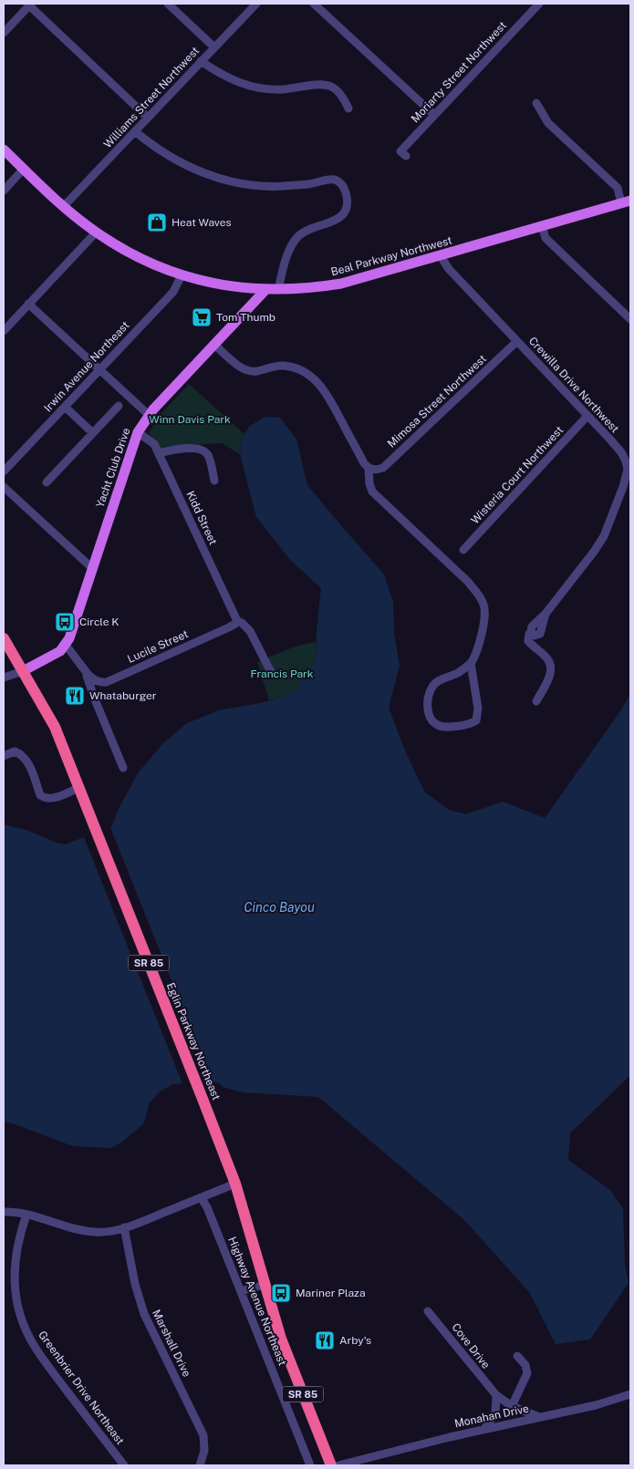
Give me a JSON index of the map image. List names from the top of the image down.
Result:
{
  "streets": {
    "highway": ["SR 85", "Eglin Parkway Northeast"],
    "main road": ["Beal Parkway Northwest", "Yacht Club Drive"],
    "street": [
      "Moriarty Street Northwest",
      "Williams Street Northwest",
      "Irwin Avenue Northeast",
      "Crewilla Drive Northwest",
      "Mimosa Street Northwest",
      "Wisteria Court Northwest",
      "Kidd Street",
      "Lucile Street",
      "Highway Avenue Northeast",
      "Marshall Drive",
      "Cove Drive",
      "Greenbrier Drive Northeast",
      "Monahan Drive"
    ]
  },
  "crossings": [
    ["Williams Street Northwest", "Beal Parkway Northwest"],
    ["Beal Parkway Northwest", "Irwin Avenue Northeast"],
    ["Beal Parkway Northwest", "Crewilla Drive Northwest"],
    ["Beal Parkway Northwest", "Yacht Club Drive"],
    ["Crewilla Drive Northwest", "Mimosa Street Northwest"],
    ["Crewilla Drive Northwest", "Wisteria Court Northwest"],
    ["Yacht Club Drive", "Kidd Street"],
    ["Yacht Club Drive", "Eglin Parkway Northeast"],
    ["Kidd Street", "Lucile Street"],
    ["Cove Drive", "Monahan Drive"]
  ],
  "water": ["Cinco Bayou"],
  "parks": ["Winn Davis Park", "Francis Park"],
  "places": {
    "shop": ["Heat Waves"],
    "supermarket": ["Tom Thumb"],
    "bus stop": ["Circle K", "Mariner Plaza"],
    "restaurant": ["Whataburger", "Arby's"]
  }
}
